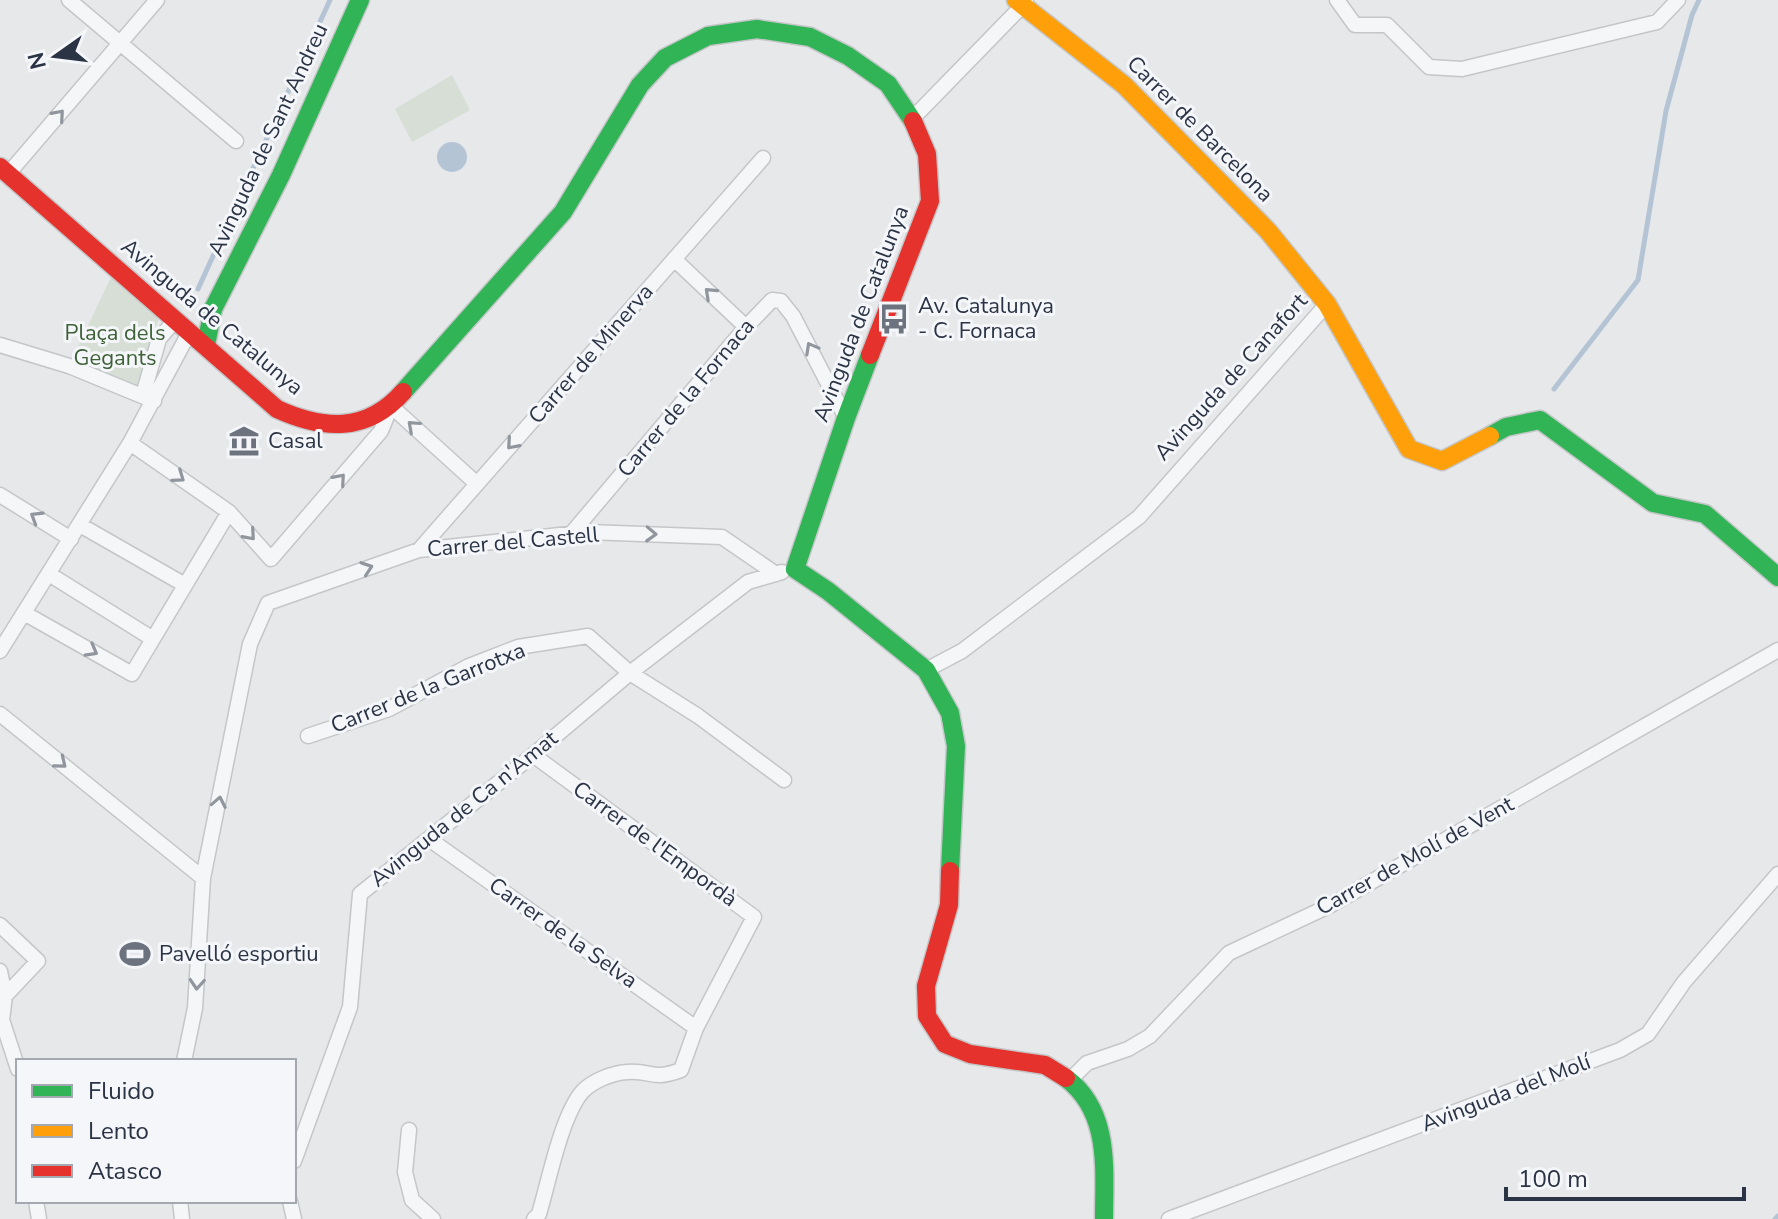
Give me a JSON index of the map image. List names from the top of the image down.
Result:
{
  "streets": {
    "street": [
      "Carrer de Barcelona",
      "Avinguda de Sant Andreu",
      "Avinguda de Catalunya",
      "Carrer de Minerva",
      "Avinguda de Canafort",
      "Carrer de la Fornaca",
      "Carrer del Castell",
      "Carrer de la Garrotxa",
      "Avinguda de Ca n'Amat",
      "Carrer de l'Empordà",
      "Carrer de Molí de Vent",
      "Carrer de la Selva",
      "Avinguda del Molí"
    ]
  },
  "crossings": [
    ["Carrer de Barcelona", "Avinguda de Canafort"],
    ["Avinguda de Sant Andreu", "Avinguda de Catalunya"],
    ["Avinguda de Catalunya", "Carrer de la Fornaca"],
    ["Avinguda de Catalunya", "Carrer del Castell"],
    ["Avinguda de Catalunya", "Avinguda de Ca n'Amat"],
    ["Carrer de Minerva", "Carrer del Castell"],
    ["Carrer de la Fornaca", "Carrer del Castell"],
    ["Carrer del Castell", "Avinguda de Ca n'Amat"],
    ["Carrer de la Garrotxa", "Avinguda de Ca n'Amat"],
    ["Avinguda de Ca n'Amat", "Carrer de l'Empordà"],
    ["Avinguda de Ca n'Amat", "Carrer de la Selva"],
    ["Carrer de l'Empordà", "Carrer de la Selva"]
  ],
  "one_way": ["Carrer de Minerva"],
  "parks": ["Plaça dels Gegants"],
  "places": {
    "bus stop": ["Av. Catalunya - C. Fornaca"],
    "museum": ["Casal"],
    "sports": ["Pavelló esportiu"]
  },
  "legend": ["Fluido", "Lento", "Atasco"],
  "scale_bar": "100 m",
  "north": "left"
}
